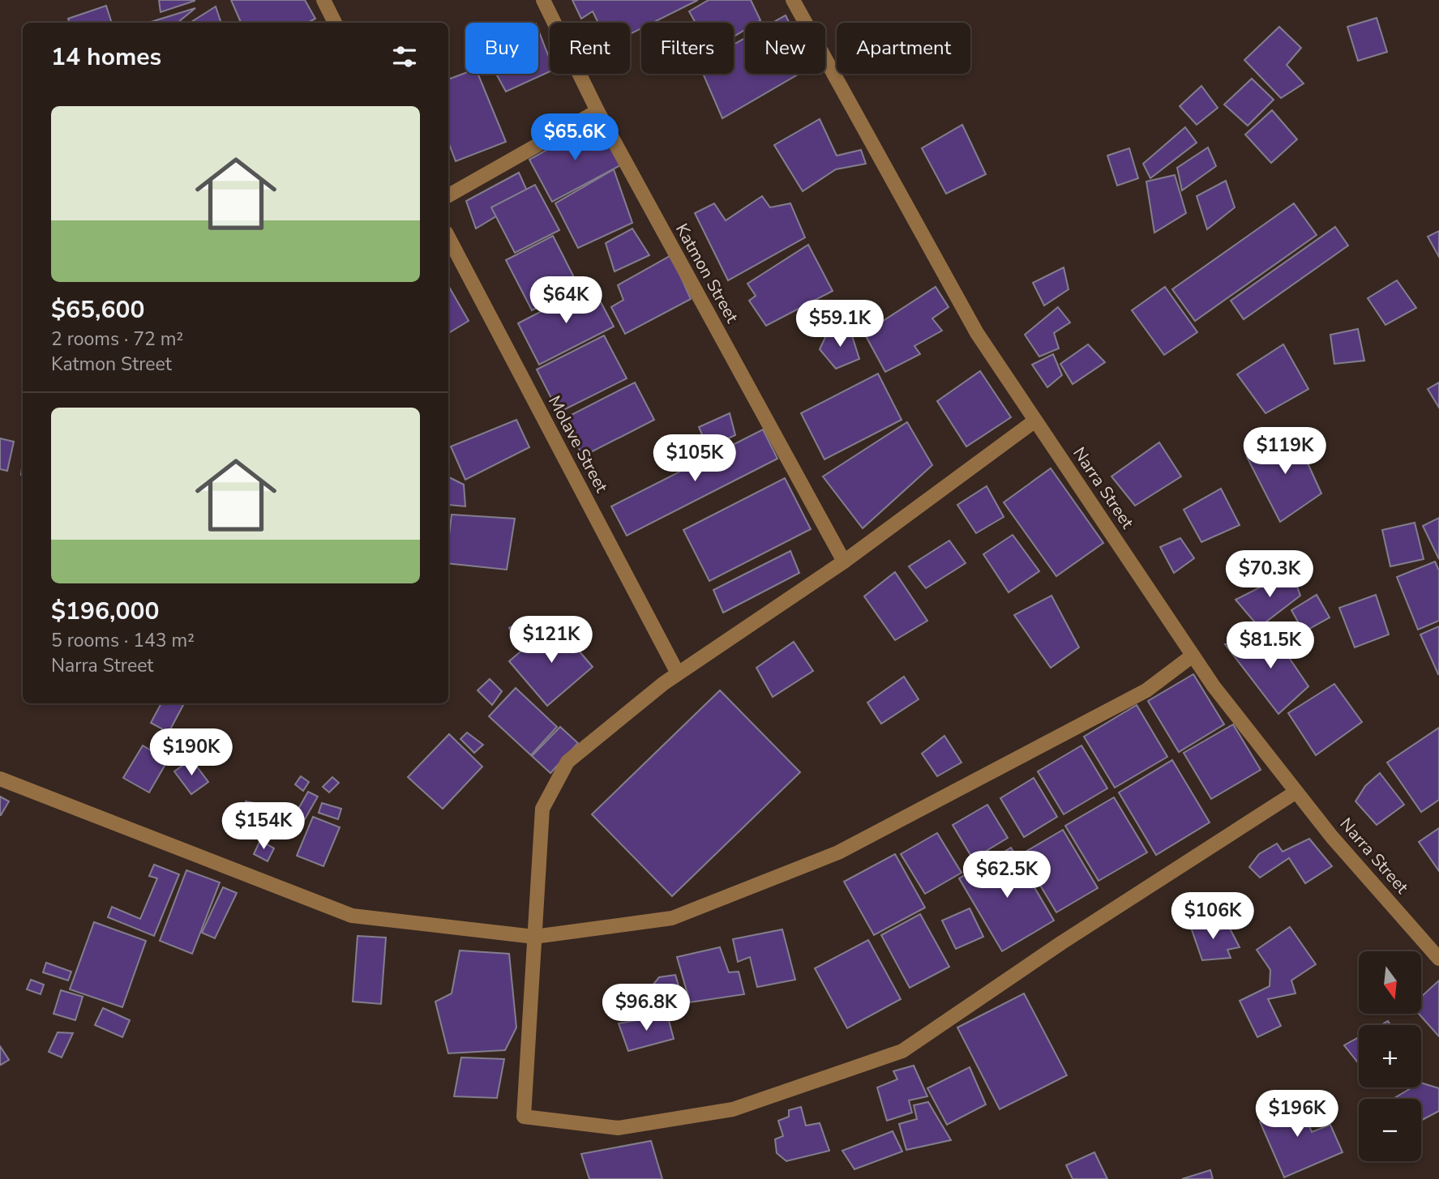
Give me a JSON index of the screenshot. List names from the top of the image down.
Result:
{
  "streets": {
    "street": ["Katmon Street", "Molave Street", "Narra Street"]
  },
  "north": "bottom",
  "page": {
    "chip": [
      "Buy",
      "Rent",
      "Filters",
      "New",
      "Apartment"
    ],
    "heading": "14 homes",
    "list": [
      {
        "name": "$65,600",
        "note": "2 rooms · 72 m² · Katmon Street"
      },
      {
        "name": "$196,000",
        "note": "5 rooms · 143 m² · Narra Street"
      }
    ],
    "price": [
      "$65.6K",
      "$64K",
      "$59.1K",
      "$119K",
      "$105K",
      "$70.3K",
      "$121K",
      "$81.5K",
      "$190K",
      "$154K",
      "$62.5K",
      "$106K",
      "$96.8K",
      "$196K"
    ],
    "map_buttons": ["+", "−"]
  }
}
